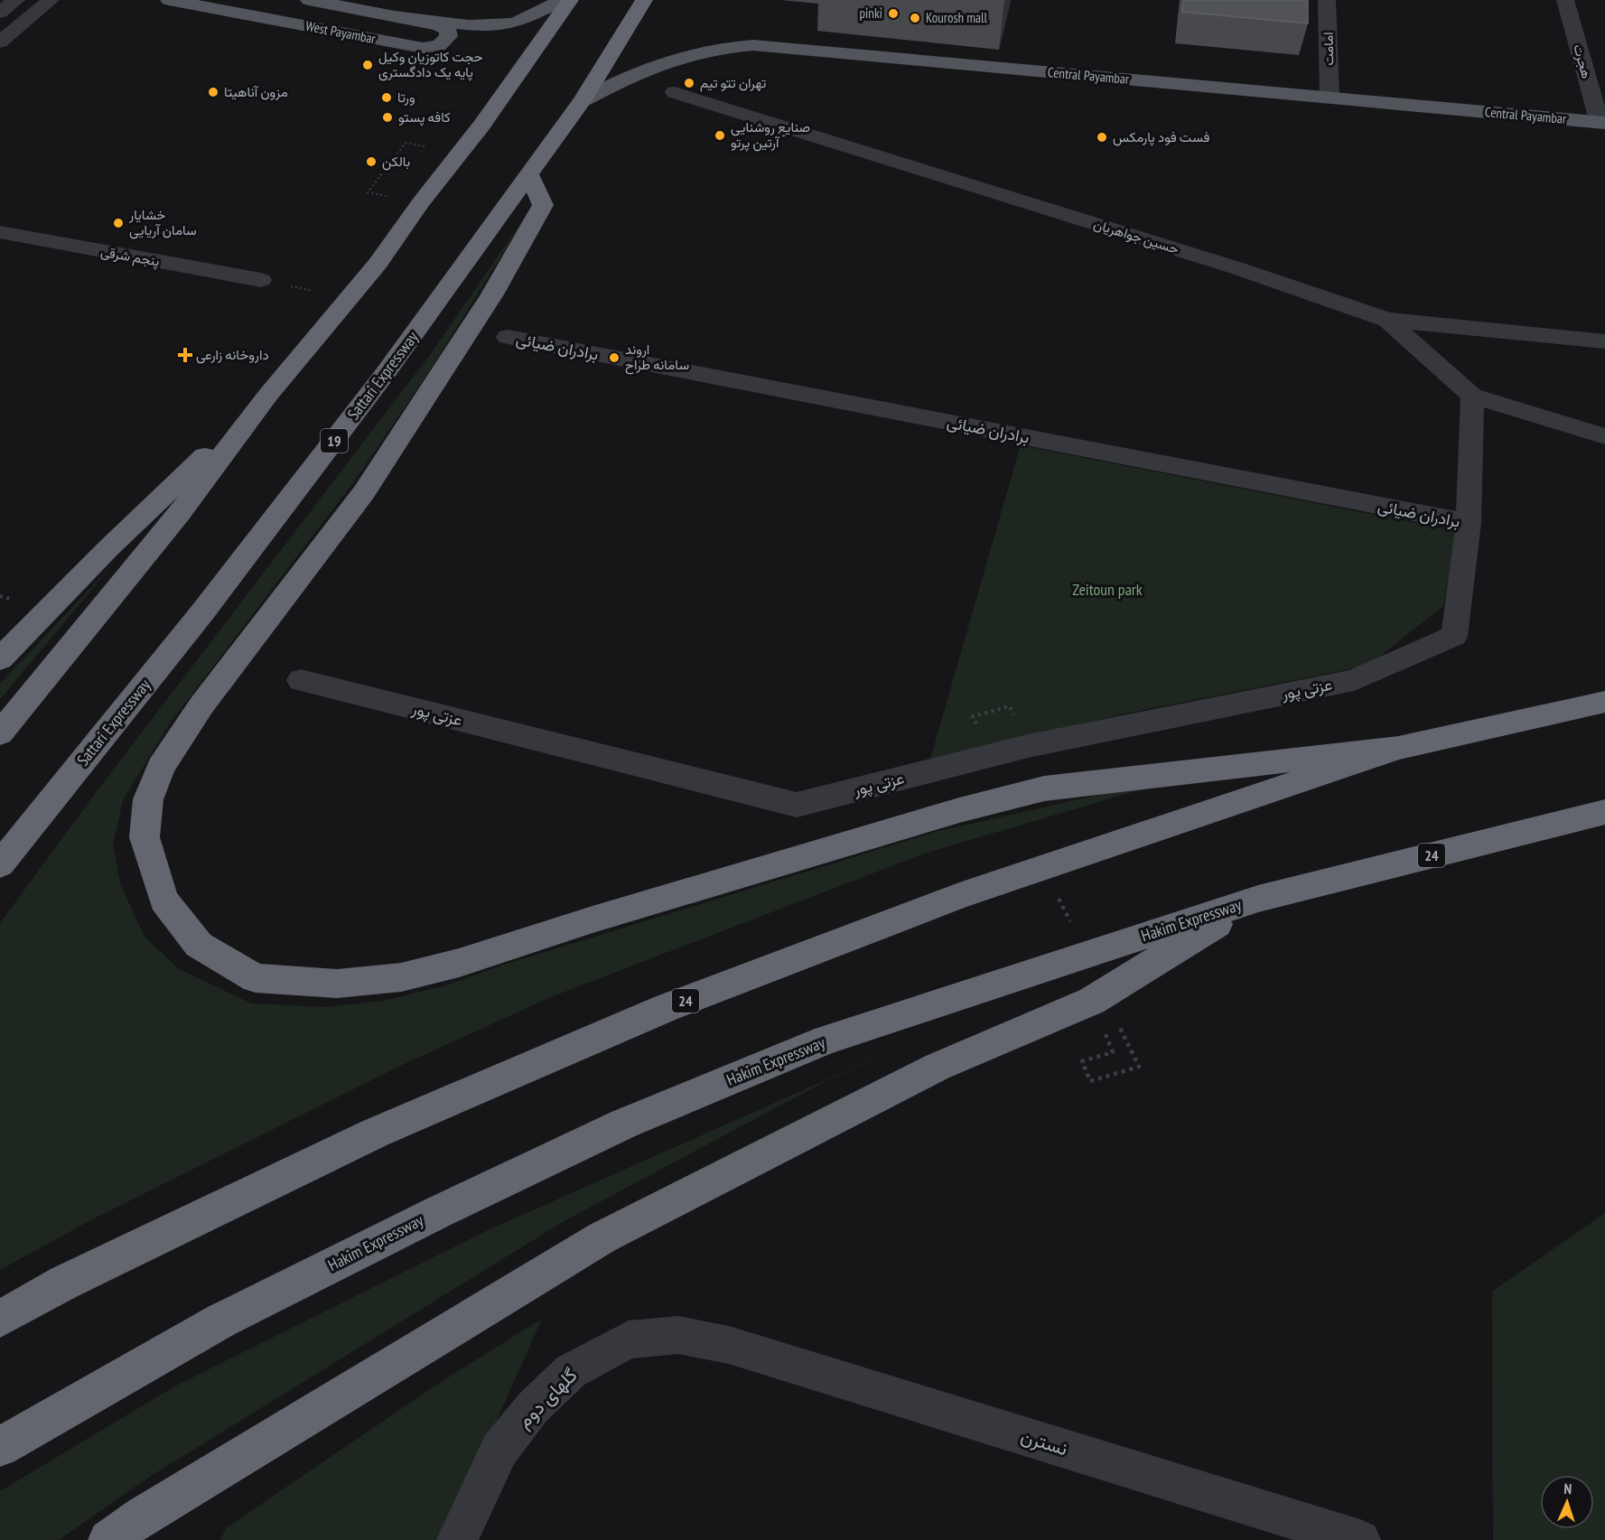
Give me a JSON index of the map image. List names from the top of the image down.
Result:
{
  "streets": {
    "highway": [
      "Sattari Expressway",
      "19",
      "24",
      "Hakim Expressway"
    ],
    "main road": ["West Payambar", "Central Payambar"],
    "street": [
      "امامت",
      "هجرت",
      "حسین جواهریان",
      "پنجم شرقی",
      "برادران ضیائی",
      "عزتی پور",
      "گلهای دوم",
      "نسترن"
    ]
  },
  "crossings": [
    ["امامت", "Central Payambar"],
    ["هجرت", "Central Payambar"],
    ["Central Payambar", "Sattari Expressway"],
    ["برادران ضیائی", "عزتی پور"],
    ["گلهای دوم", "نسترن"]
  ],
  "parks": ["Zeitoun park"],
  "places": {
    "other": [
      "pinki",
      "Kourosh mall",
      "حجت کاتوزیان وکیل پایه یک دادگستری",
      "تهران تتو تیم",
      "مزون آناهیتا",
      "ورتا",
      "کافه پستو",
      "صنایع روشنایی آرتین پرتو",
      "فست فود پارمکس",
      "بالکن",
      "خشایار سامان آریایی",
      "اروند سامانه طراح"
    ],
    "health": ["داروخانه زارعی"]
  },
  "north": "top"
}
